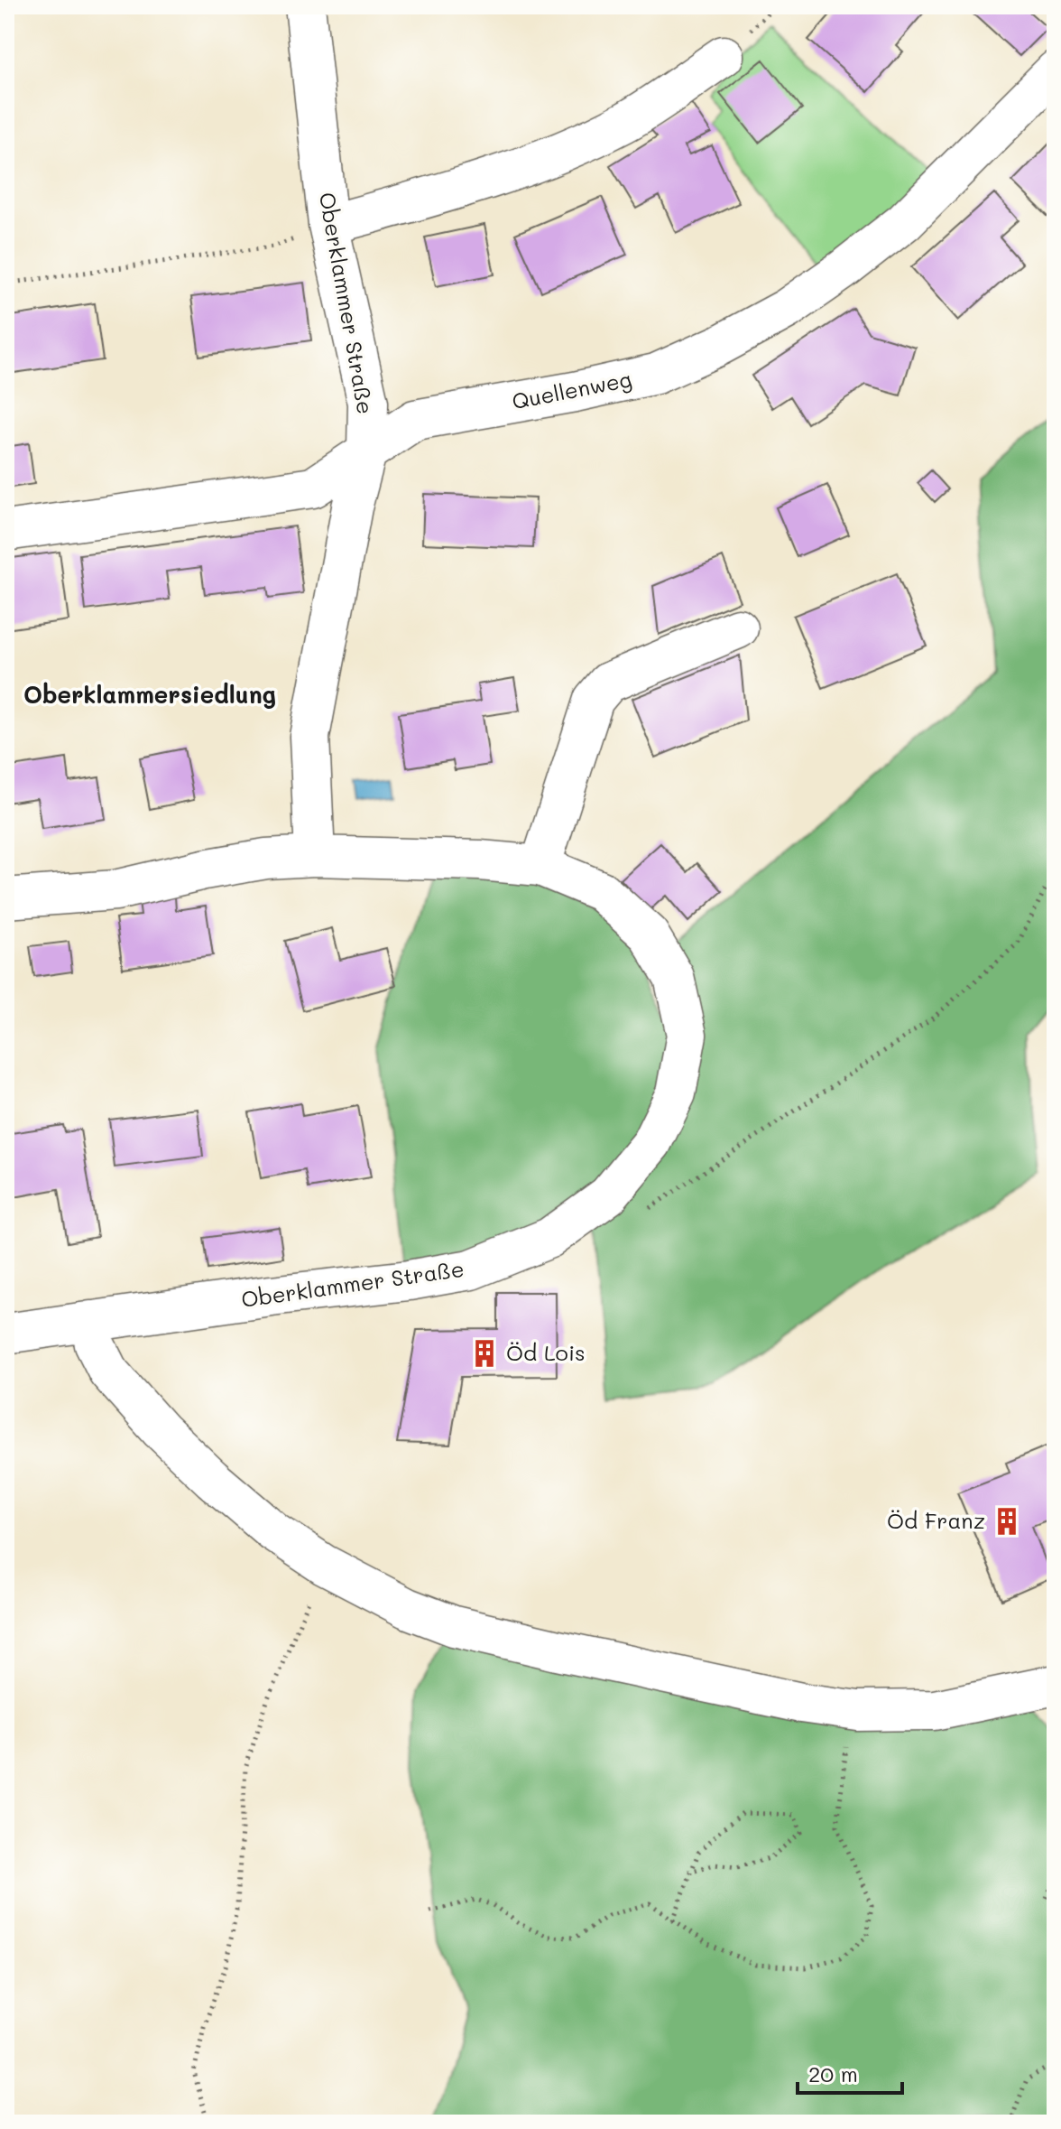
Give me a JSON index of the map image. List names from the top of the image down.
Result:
{
  "streets": {
    "street": ["Oberklammer Straße", "Quellenweg"]
  },
  "crossings": [
    ["Oberklammer Straße", "Quellenweg"]
  ],
  "districts": ["Oberklammersiedlung"],
  "places": {
    "building": ["Öd Lois", "Öd Franz"]
  },
  "scale_bar": "20 m"
}
